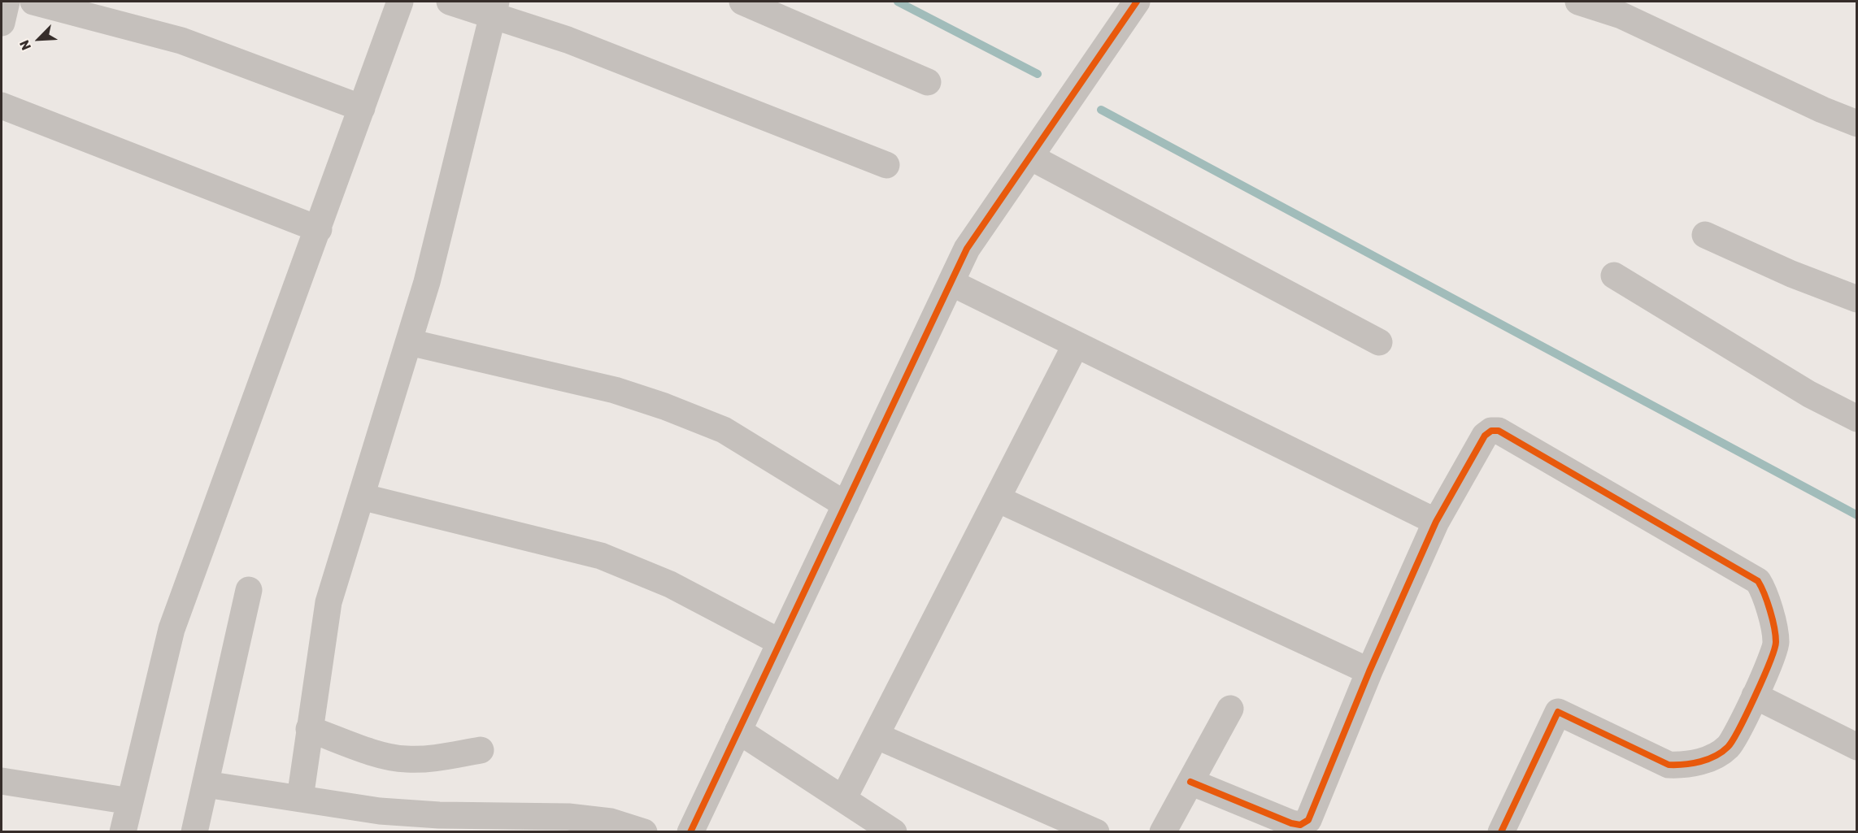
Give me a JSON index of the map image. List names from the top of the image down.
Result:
{
  "north": "bottom left"
}
